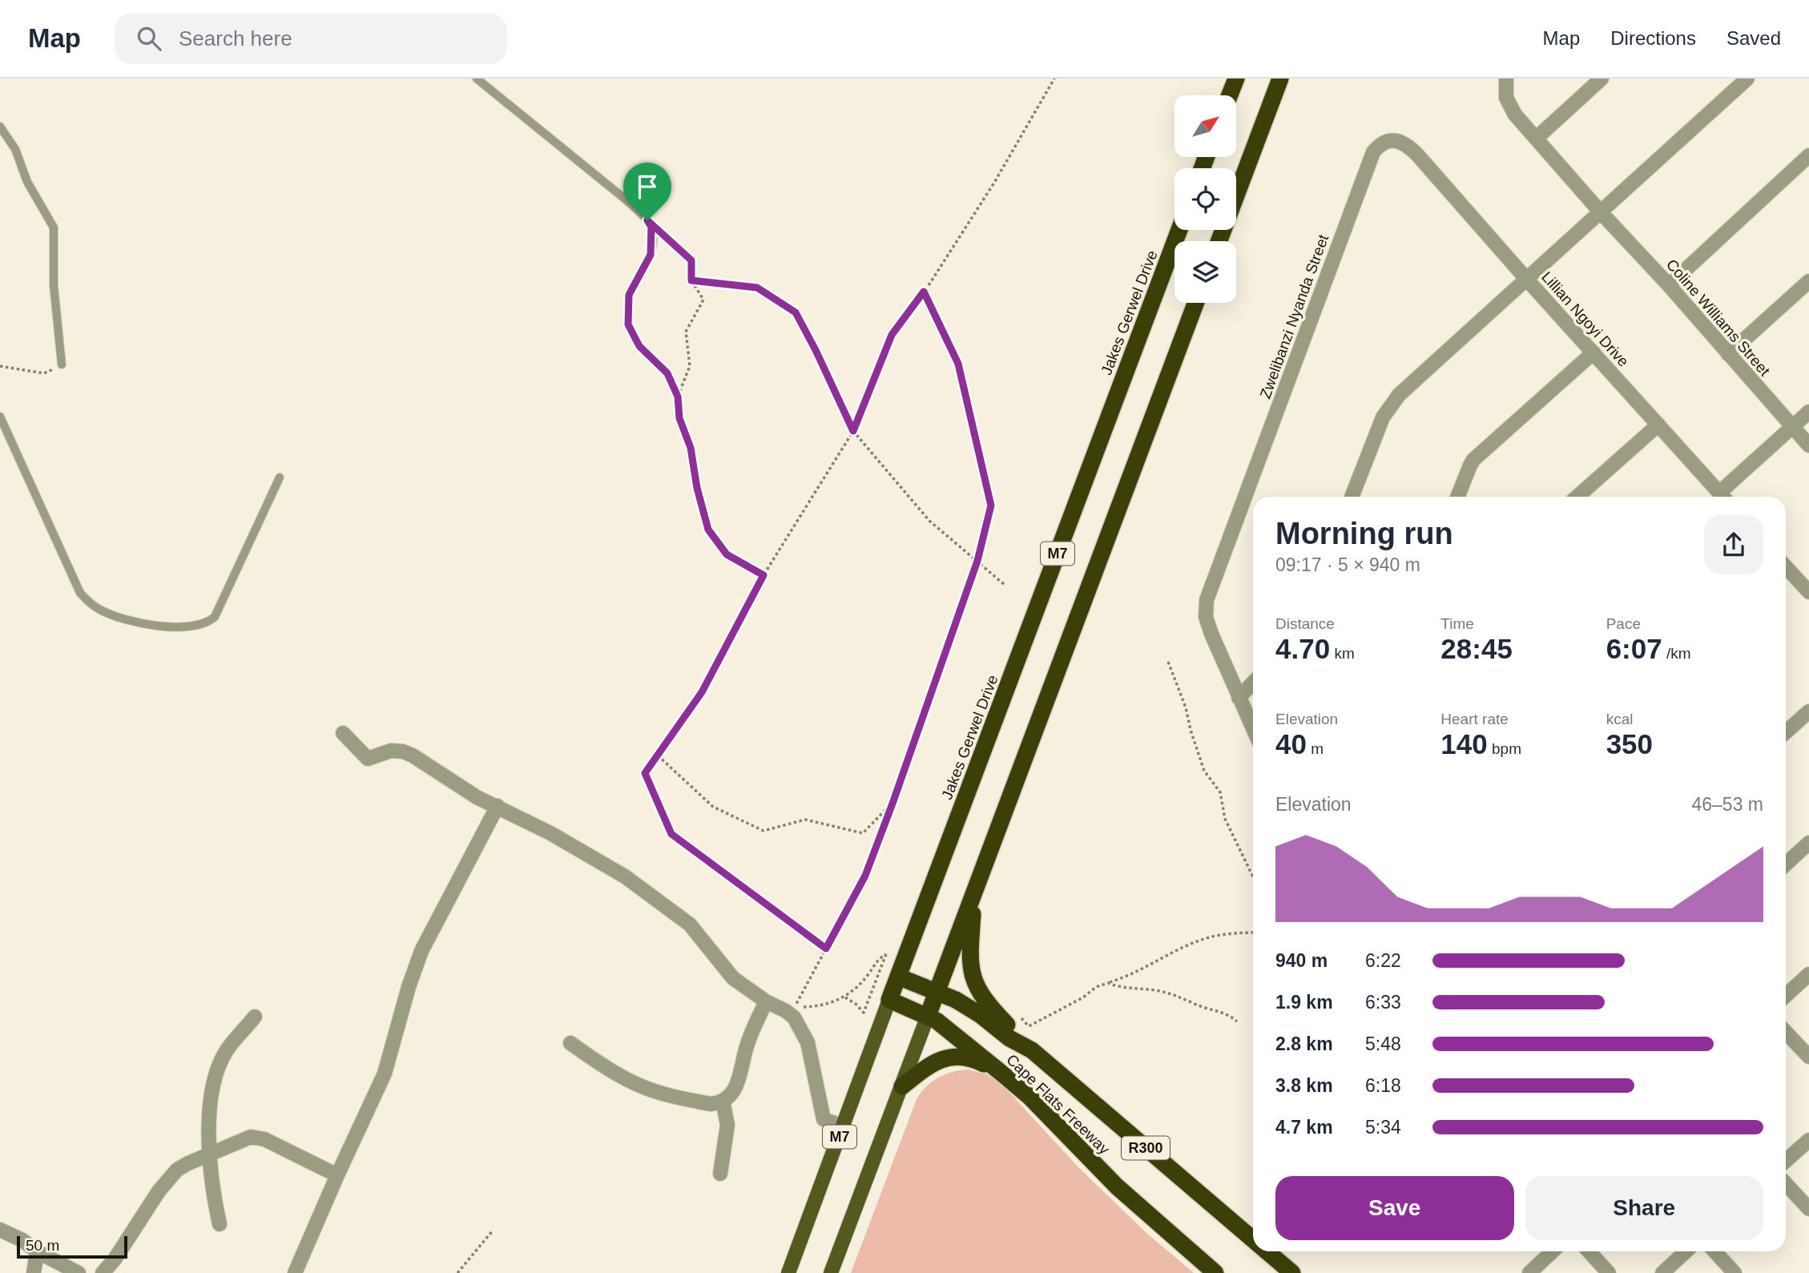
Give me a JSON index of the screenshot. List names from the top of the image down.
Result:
{
  "streets": {
    "highway": [
      "Jakes Gerwel Drive",
      "M7",
      "Cape Flats Freeway",
      "R300"
    ],
    "street": ["Zwelibanzi Nyanda Street", "Coline Williams Street", "Lillian Ngoyi Drive"]
  },
  "crossings": [
    ["Jakes Gerwel Drive", "Cape Flats Freeway"],
    ["Zwelibanzi Nyanda Street", "Lillian Ngoyi Drive"],
    ["Coline Williams Street", "Lillian Ngoyi Drive"],
    ["M7", "Cape Flats Freeway"]
  ],
  "scale_bar": "50 m",
  "north": "top right",
  "page": {
    "header": "Map",
    "search": "Search here",
    "nav": ["Map", "Directions", "Saved"],
    "heading": ["Morning run", "09:17 · 5 × 940 m"],
    "stats": [
      ["Distance", "4.70 km"],
      ["Time", "28:45"],
      ["Pace", "6:07 /km"],
      ["Elevation", "40 m"],
      ["Heart rate", "140 bpm"],
      ["kcal", "350"]
    ],
    "chart": ["Elevation", "46–53 m"],
    "list": [
      {
        "name": "940 m",
        "note": "6:22"
      },
      {
        "name": "1.9 km",
        "note": "6:33"
      },
      {
        "name": "2.8 km",
        "note": "5:48"
      },
      {
        "name": "3.8 km",
        "note": "6:18"
      },
      {
        "name": "4.7 km",
        "note": "5:34"
      }
    ],
    "buttons": ["Save", "Share"],
    "scale": "50 m"
  }
}
